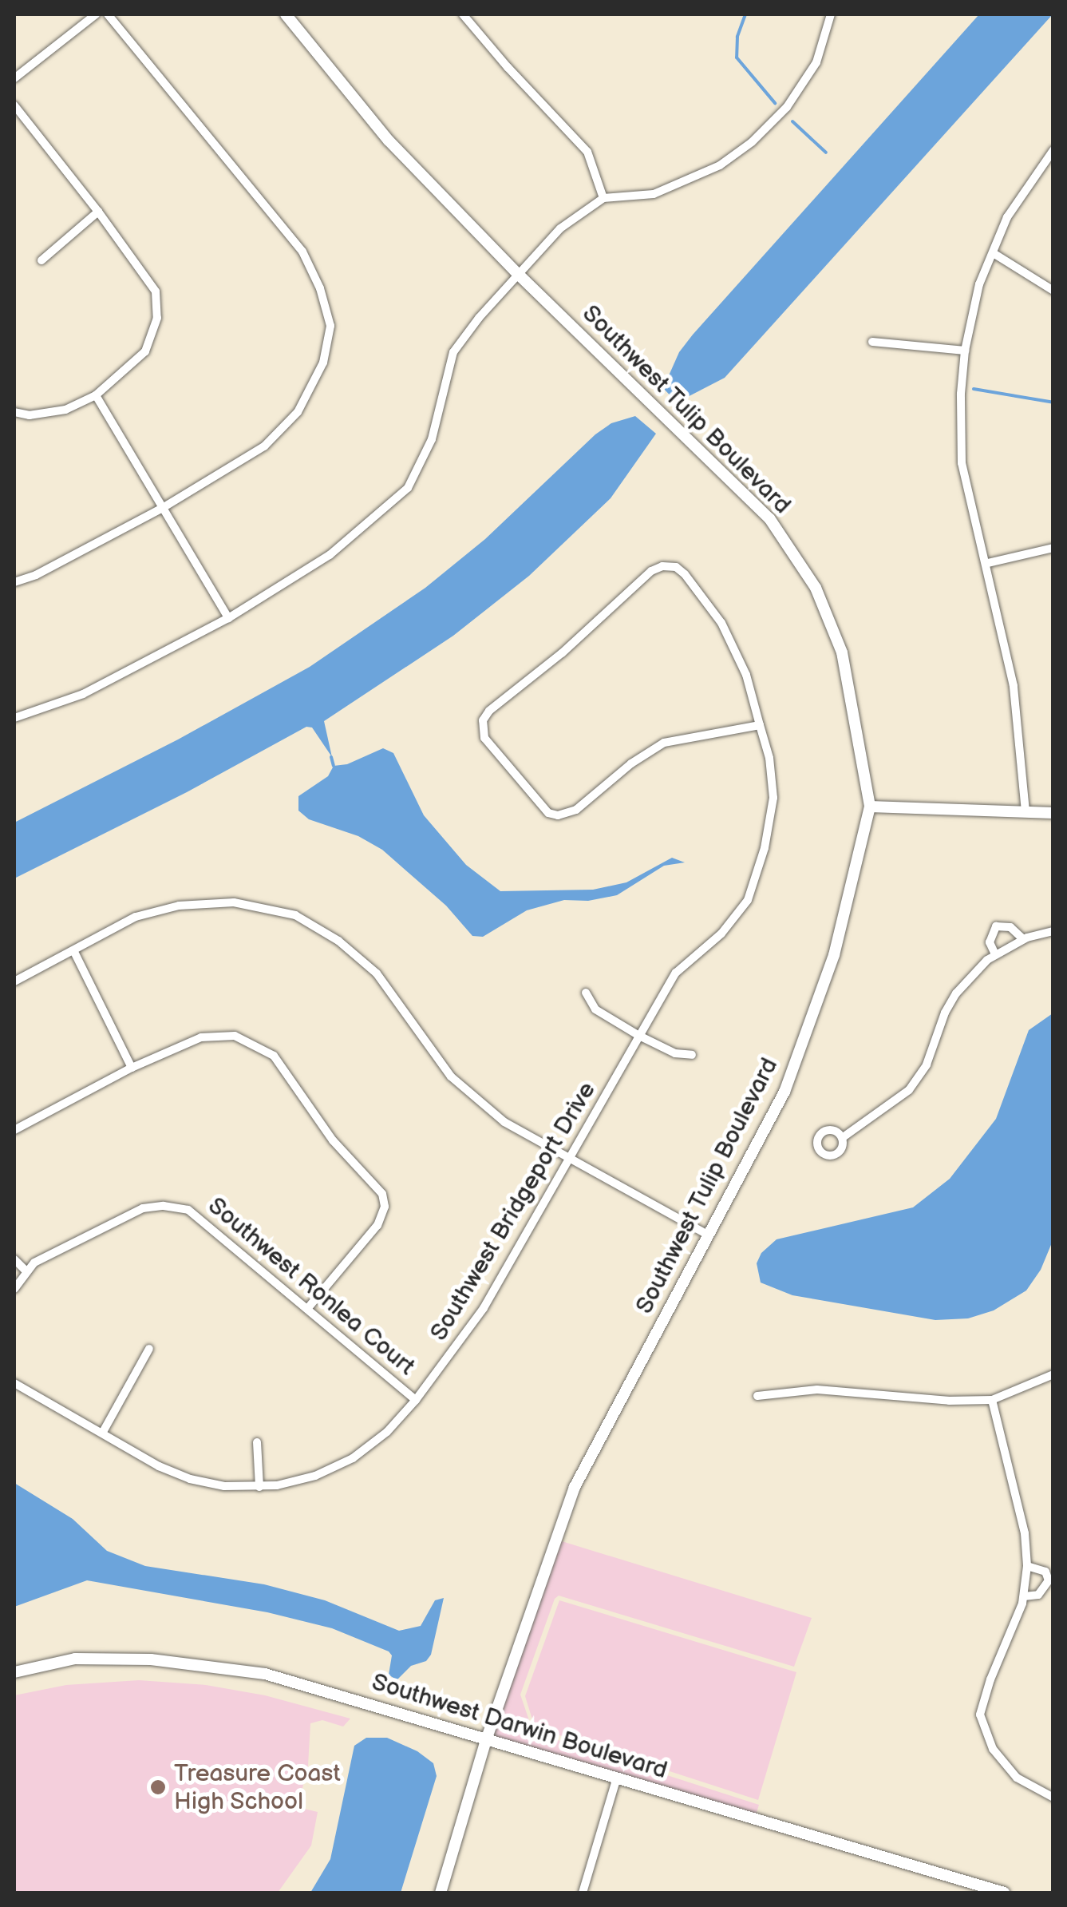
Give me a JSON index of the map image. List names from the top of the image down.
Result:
{
  "streets": {
    "street": [
      "Southwest Tulip Boulevard",
      "Southwest Bridgeport Drive",
      "Southwest Ronlea Court",
      "Southwest Darwin Boulevard"
    ]
  },
  "crossings": [
    ["Southwest Tulip Boulevard", "Southwest Darwin Boulevard"],
    ["Southwest Bridgeport Drive", "Southwest Ronlea Court"]
  ],
  "places": ["Treasure Coast High School"]
}
